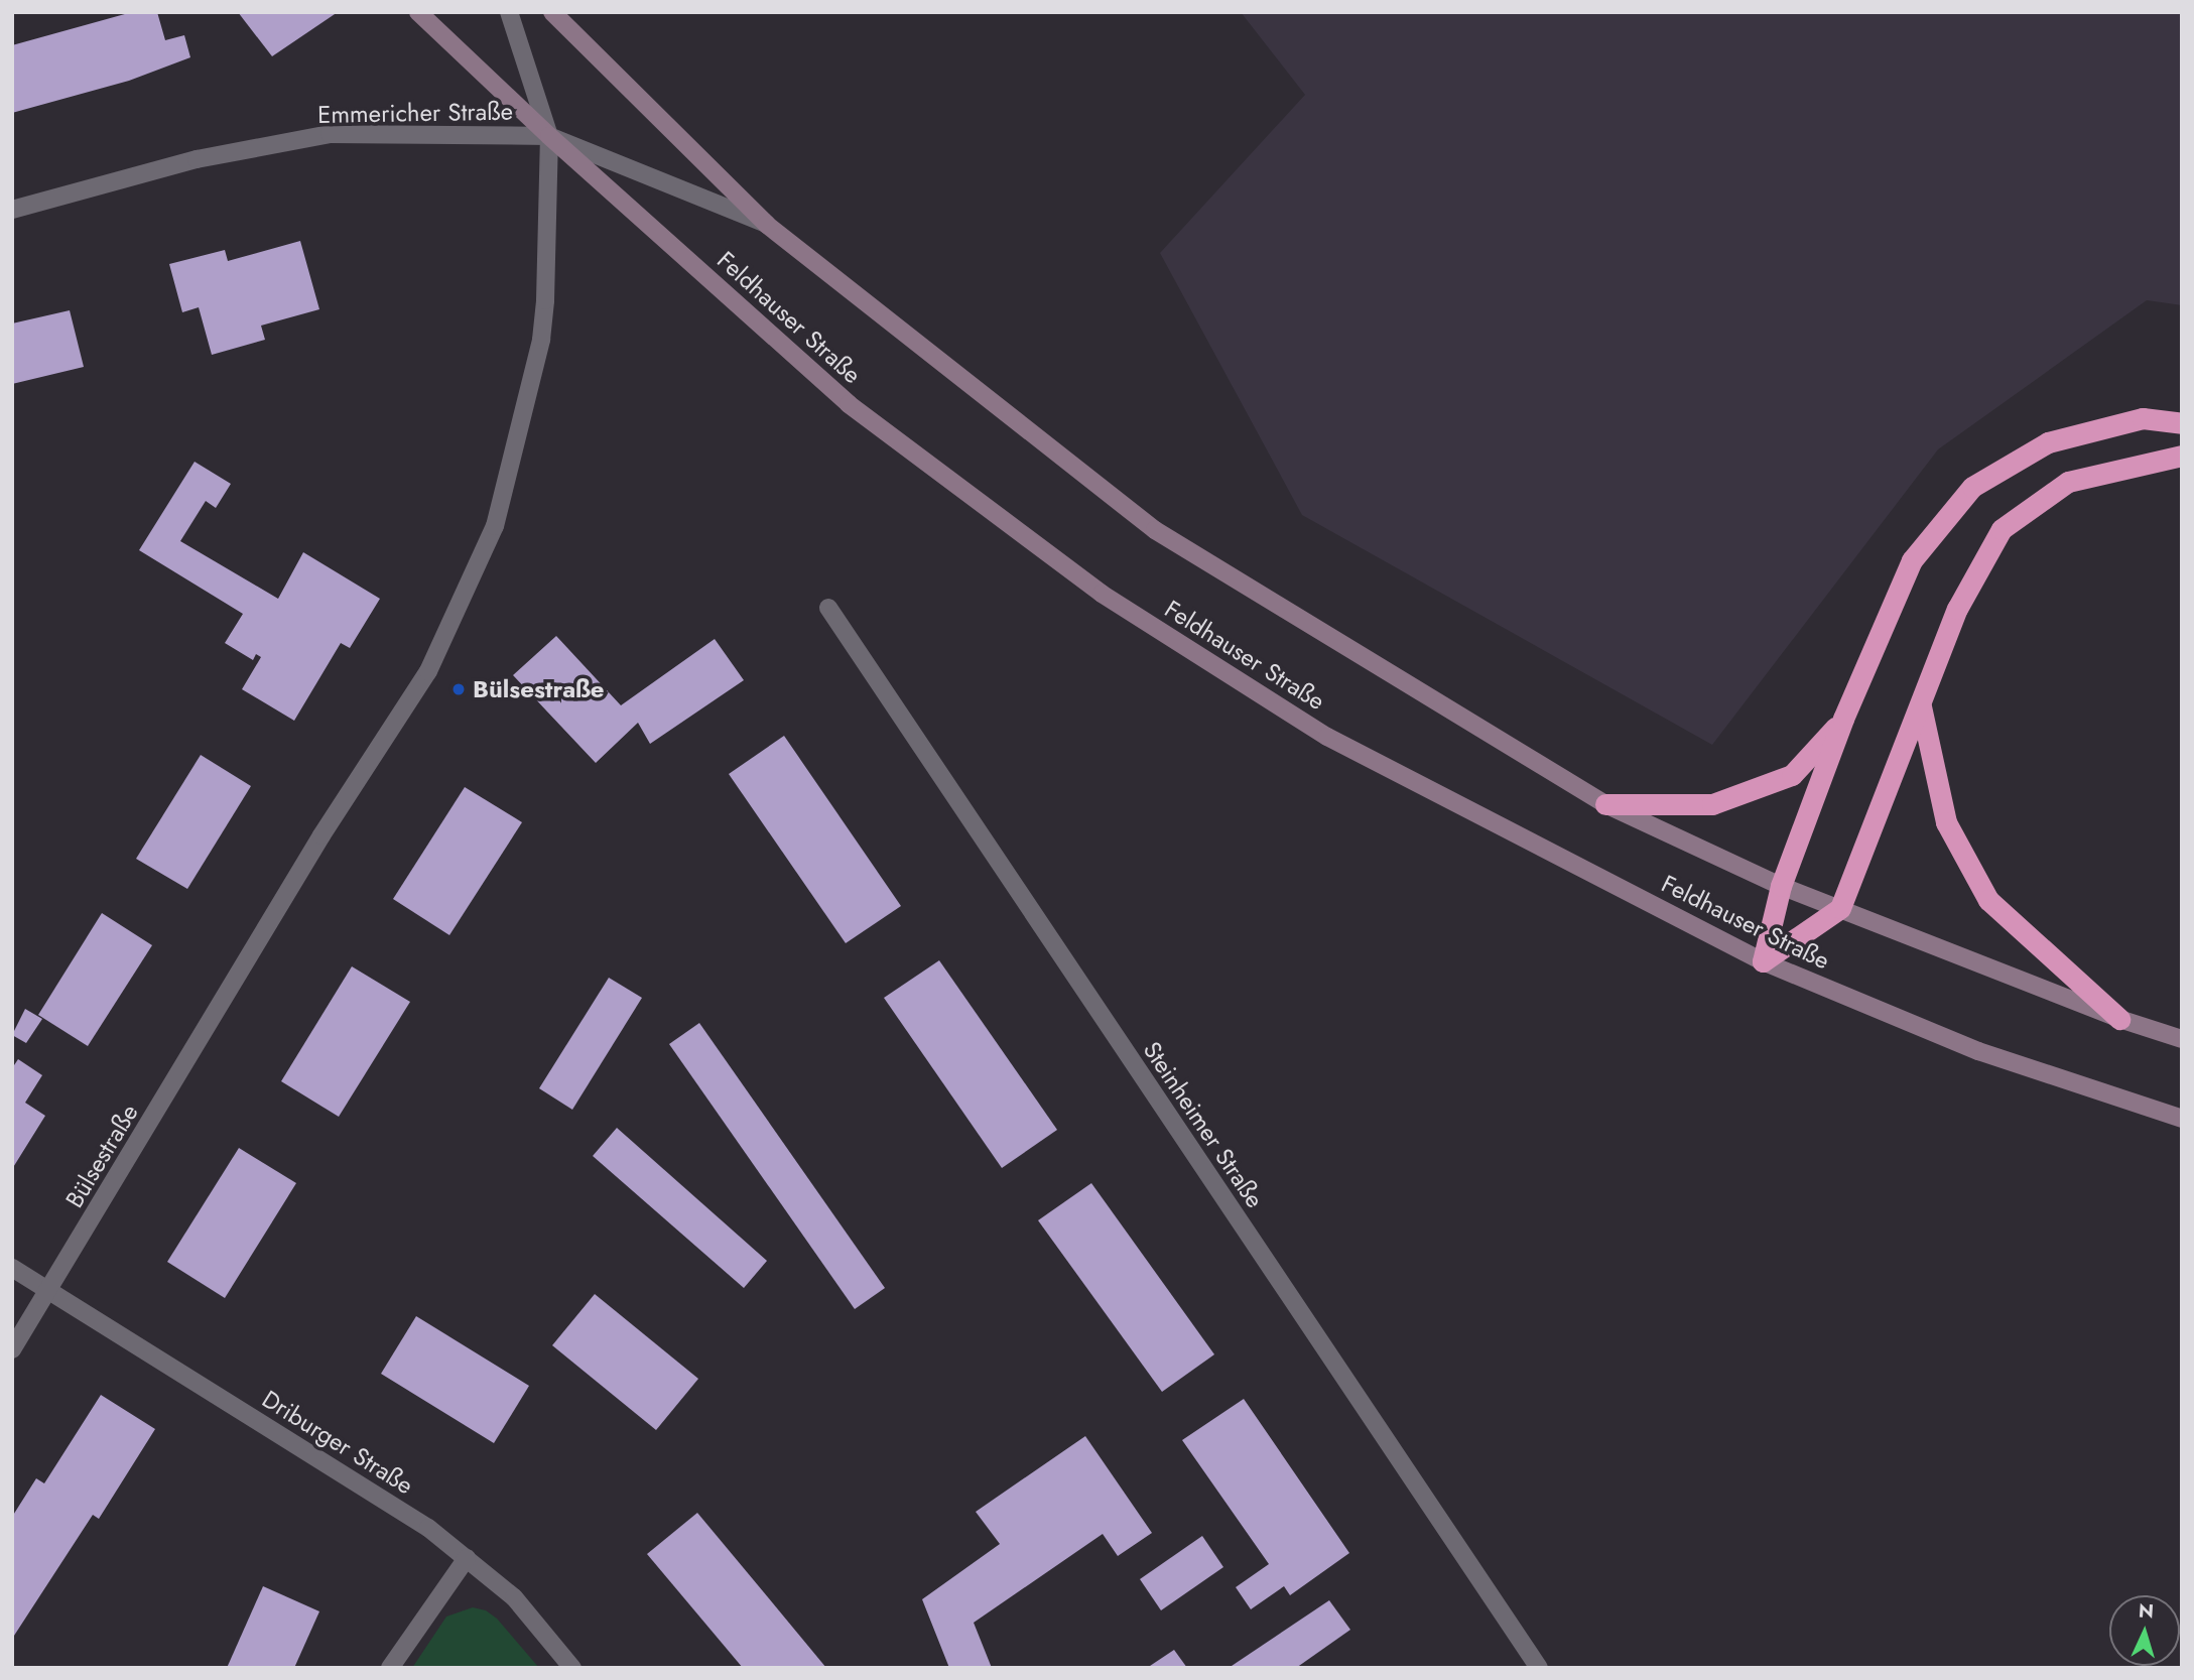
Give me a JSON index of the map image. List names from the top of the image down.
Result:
{
  "streets": {
    "street": [
      "Emmericher Straße",
      "Feldhauser Straße",
      "Steinheimer Straße",
      "Bülsestraße",
      "Driburger Straße"
    ]
  },
  "crossings": [
    ["Emmericher Straße", "Feldhauser Straße"],
    ["Emmericher Straße", "Bülsestraße"],
    ["Feldhauser Straße", "Bülsestraße"],
    ["Bülsestraße", "Driburger Straße"]
  ],
  "places": ["Bülsestraße"],
  "north": "top"
}
